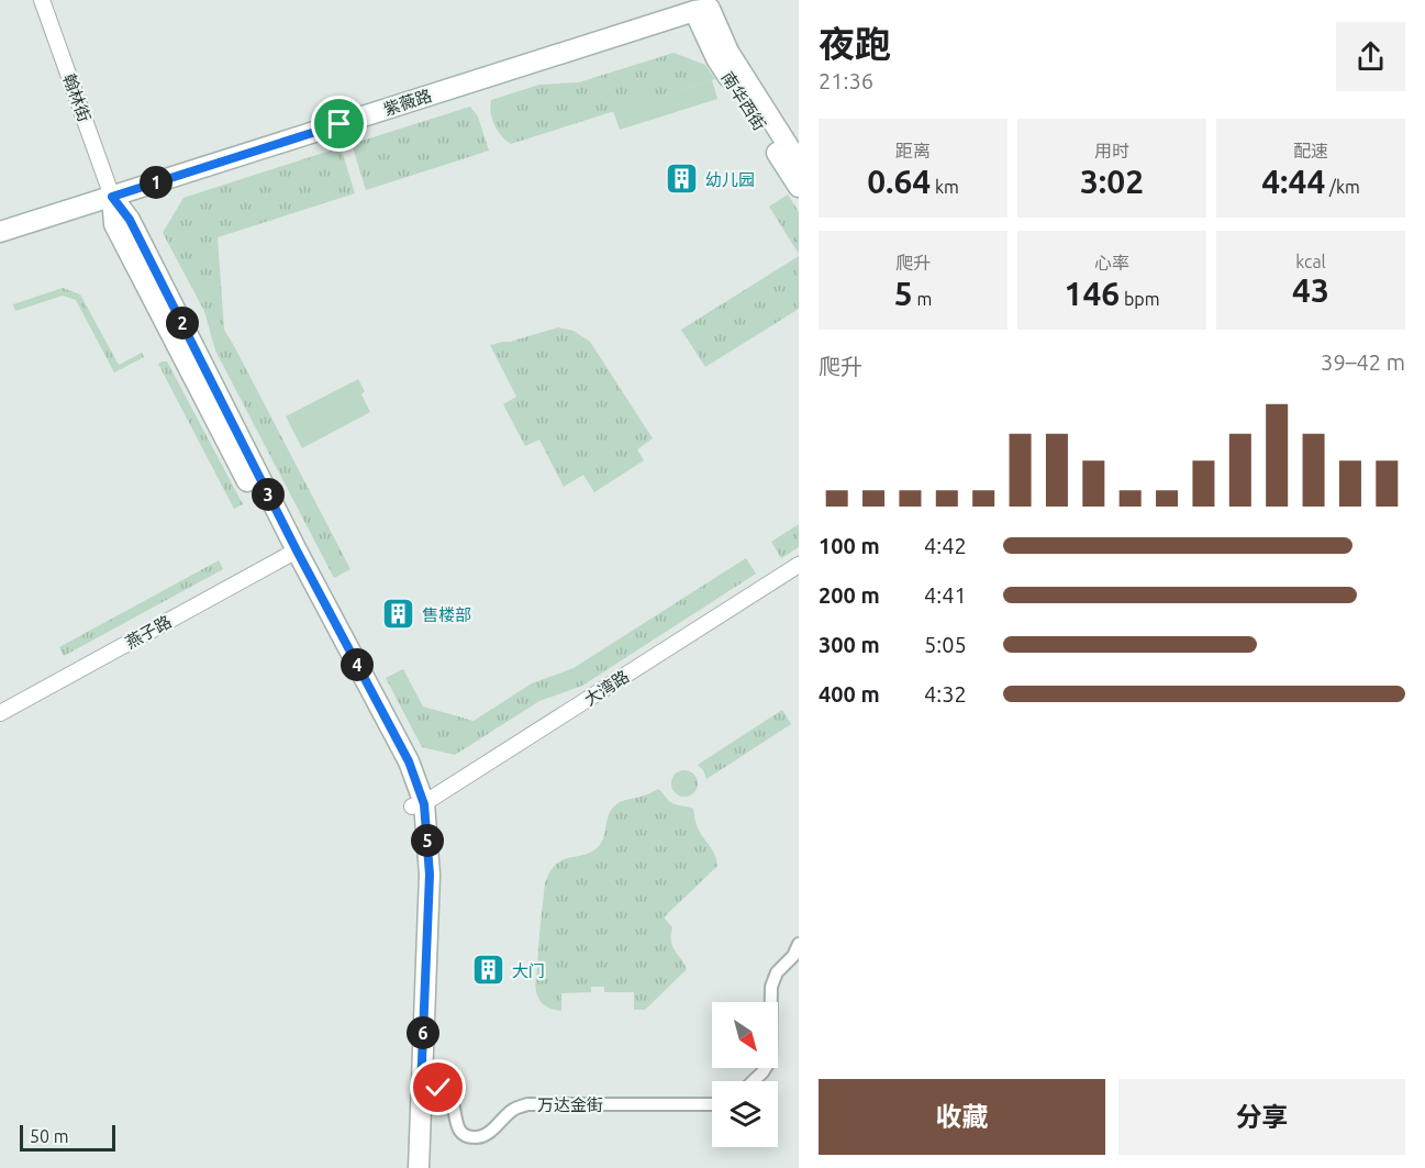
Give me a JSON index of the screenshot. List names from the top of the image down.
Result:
{
  "streets": {
    "street": [
      "翰林街",
      "南华西街",
      "紫薇路",
      "燕子路",
      "大湾路",
      "万达金街"
    ]
  },
  "crossings": [
    ["翰林街", "紫薇路"],
    ["翰林街", "燕子路"],
    ["翰林街", "大湾路"],
    ["翰林街", "万达金街"],
    ["南华西街", "紫薇路"]
  ],
  "places": {
    "building": ["幼儿园", "售楼部", "大门"]
  },
  "scale_bar": "50 m",
  "north": "bottom right",
  "page": {
    "heading": ["夜跑", "21:36"],
    "stats": [
      ["距离", "0.64 km"],
      ["用时", "3:02"],
      ["配速", "4:44 /km"],
      ["爬升", "5 m"],
      ["心率", "146 bpm"],
      ["kcal", "43"]
    ],
    "pins": [
      "1",
      "2",
      "3",
      "4",
      "5",
      "6"
    ],
    "chart": ["爬升", "39–42 m"],
    "list": [
      {
        "name": "100 m",
        "note": "4:42"
      },
      {
        "name": "200 m",
        "note": "4:41"
      },
      {
        "name": "300 m",
        "note": "5:05"
      },
      {
        "name": "400 m",
        "note": "4:32"
      }
    ],
    "buttons": ["收藏", "分享"],
    "scale": "50 m"
  }
}
